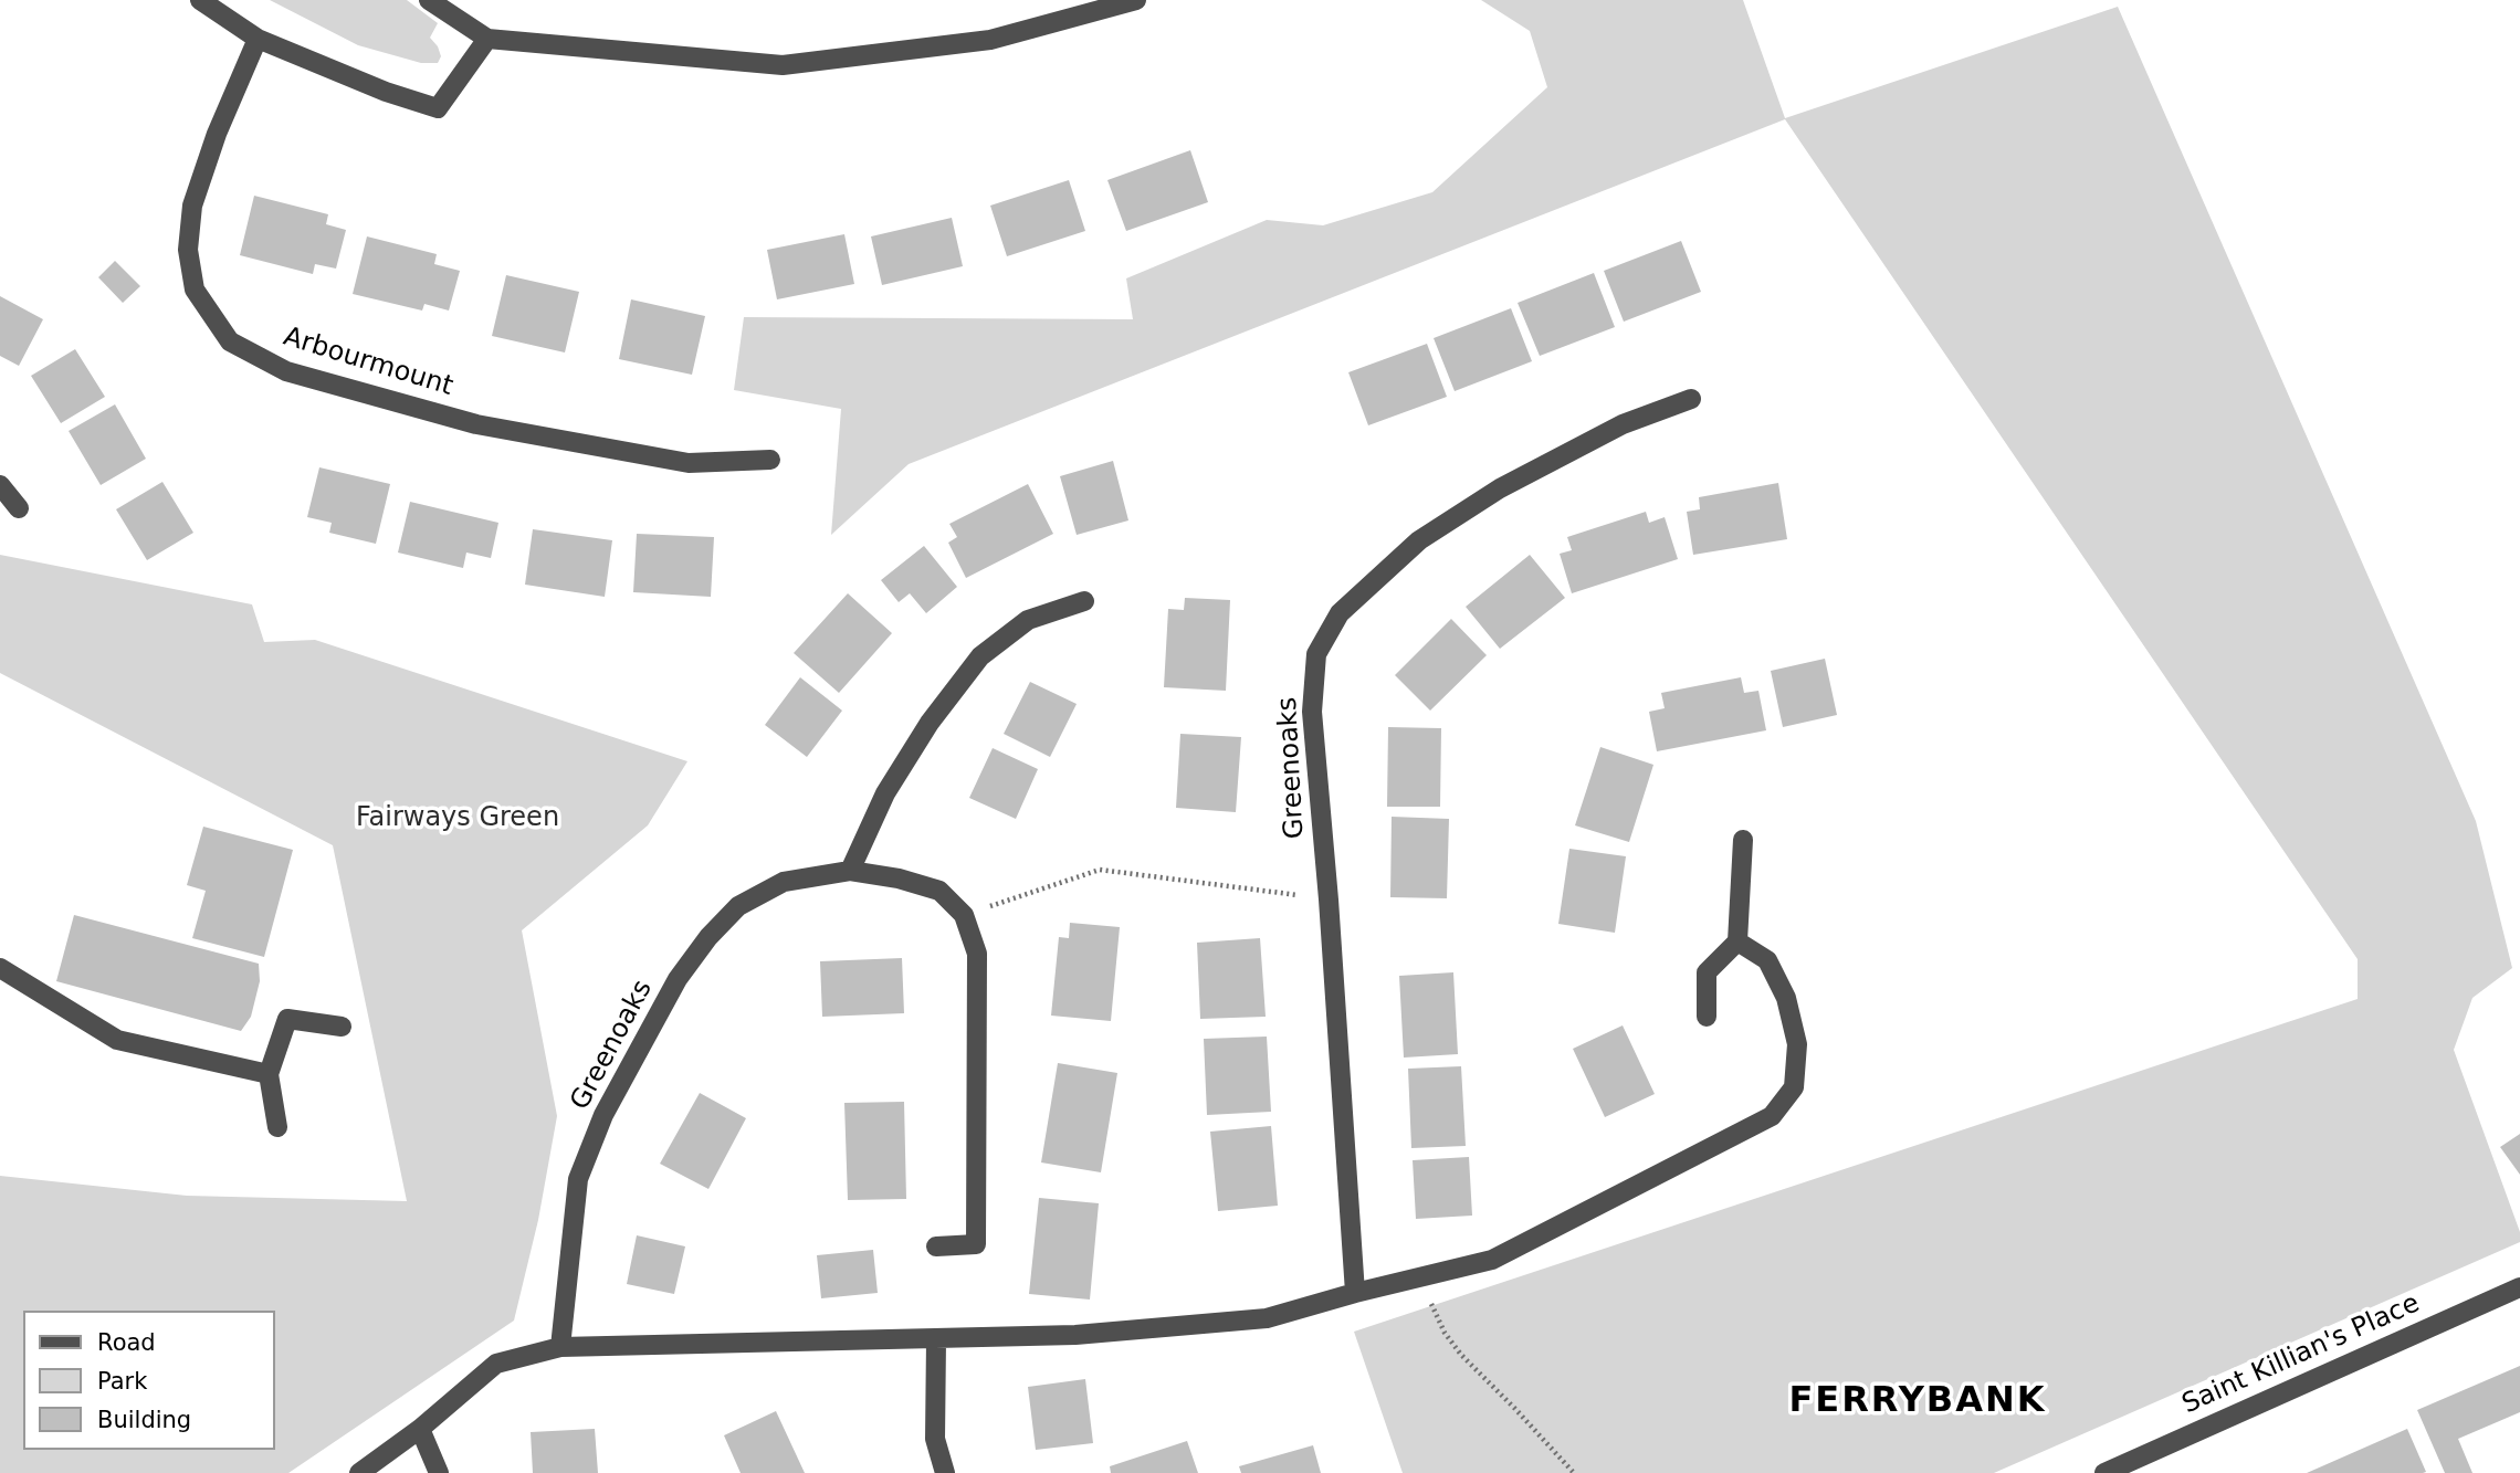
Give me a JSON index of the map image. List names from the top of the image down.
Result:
{
  "streets": {
    "street": ["Arbourmount", "Greenoaks", "Saint Killian's Place"]
  },
  "districts": ["FERRYBANK"],
  "parks": ["Fairways Green"],
  "legend": ["Road", "Park", "Building"]
}
